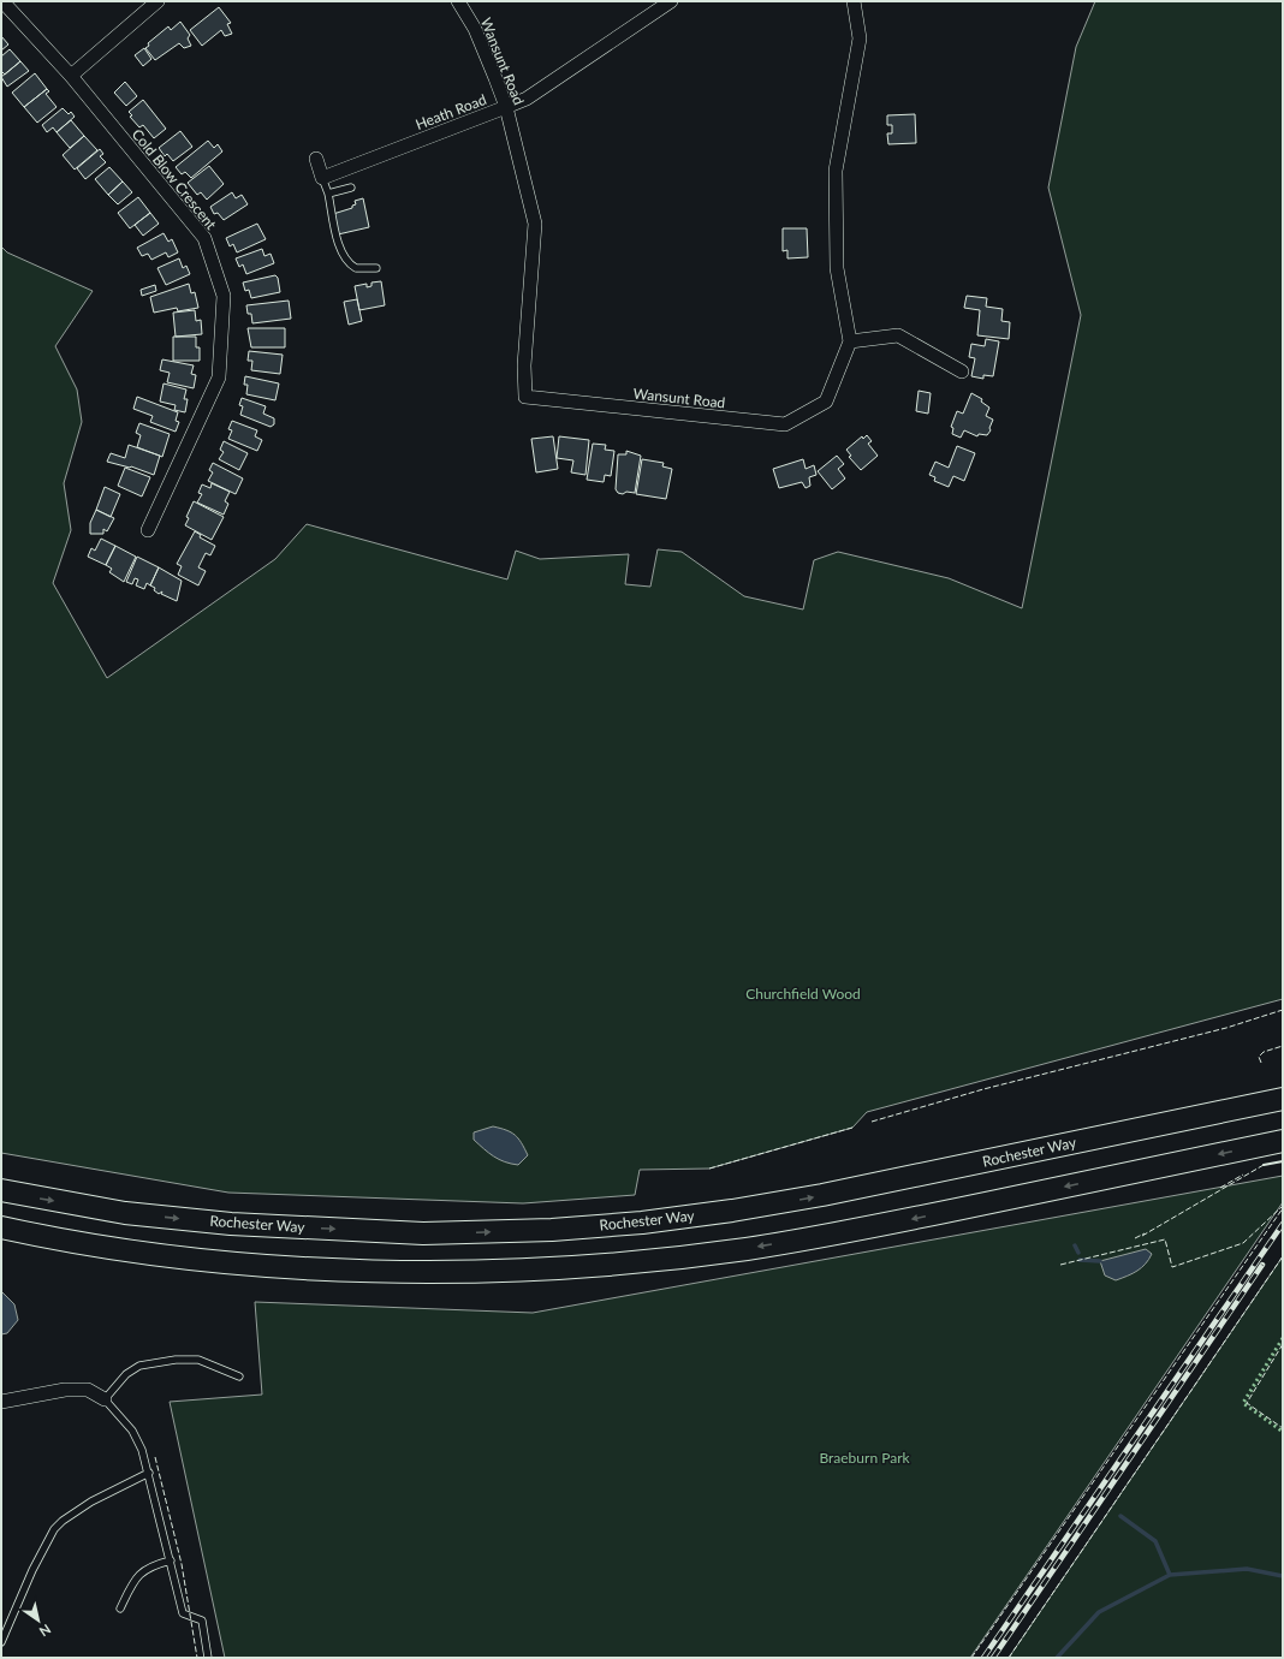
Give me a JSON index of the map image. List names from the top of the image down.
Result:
{
  "streets": {
    "highway": ["Rochester Way"],
    "street": ["Wansunt Road", "Heath Road", "Cold Blow Crescent"]
  },
  "crossings": [
    ["Wansunt Road", "Heath Road"]
  ],
  "parks": ["Churchfield Wood", "Braeburn Park"],
  "north": "bottom right"
}
